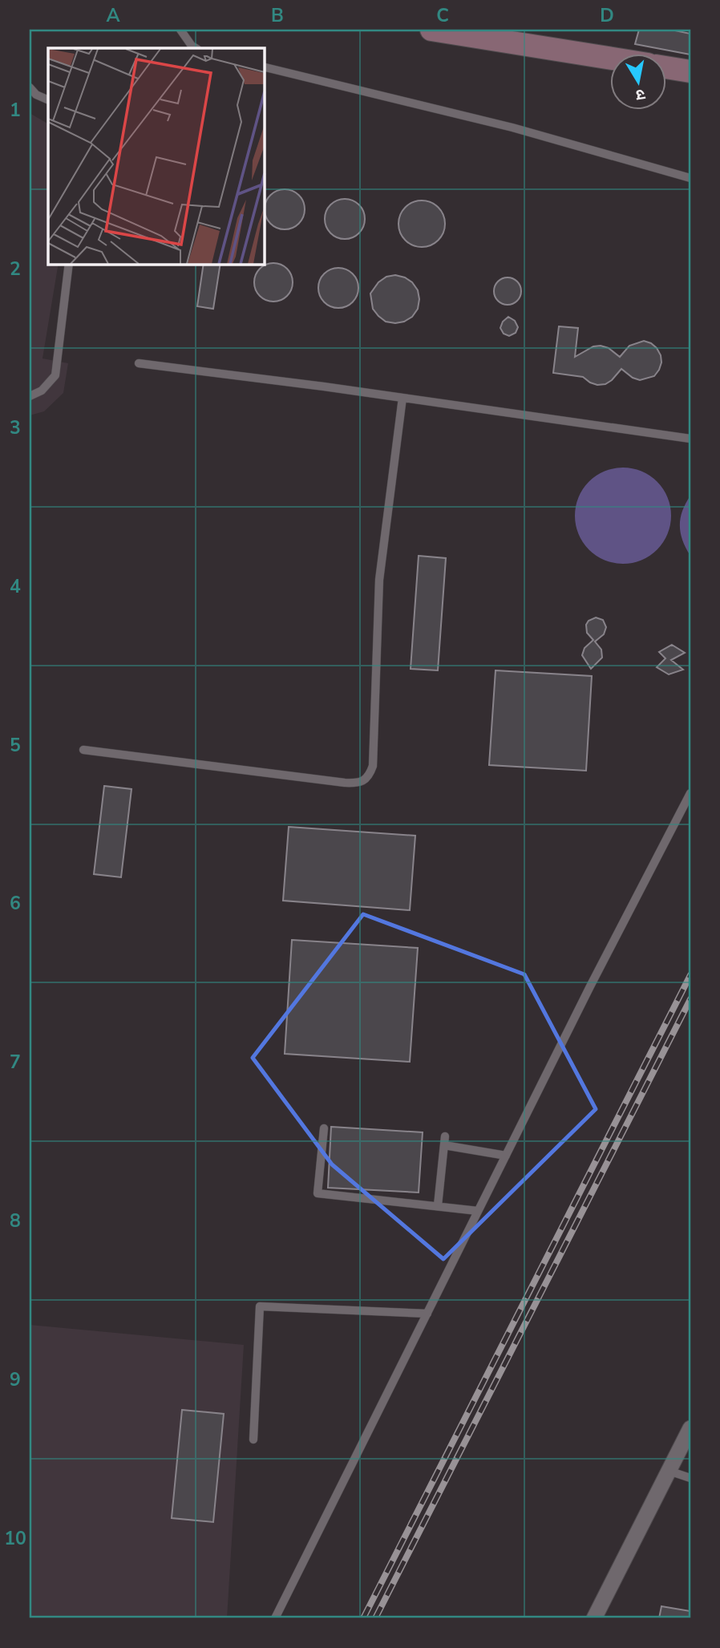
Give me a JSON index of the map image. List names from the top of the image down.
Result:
{
  "north": "bottom",
  "grid": {
    "columns": [
      "A",
      "B",
      "C",
      "D"
    ],
    "rows": [
      "1",
      "2",
      "3",
      "4",
      "5",
      "6",
      "7",
      "8",
      "9",
      "10"
    ]
  }
}
